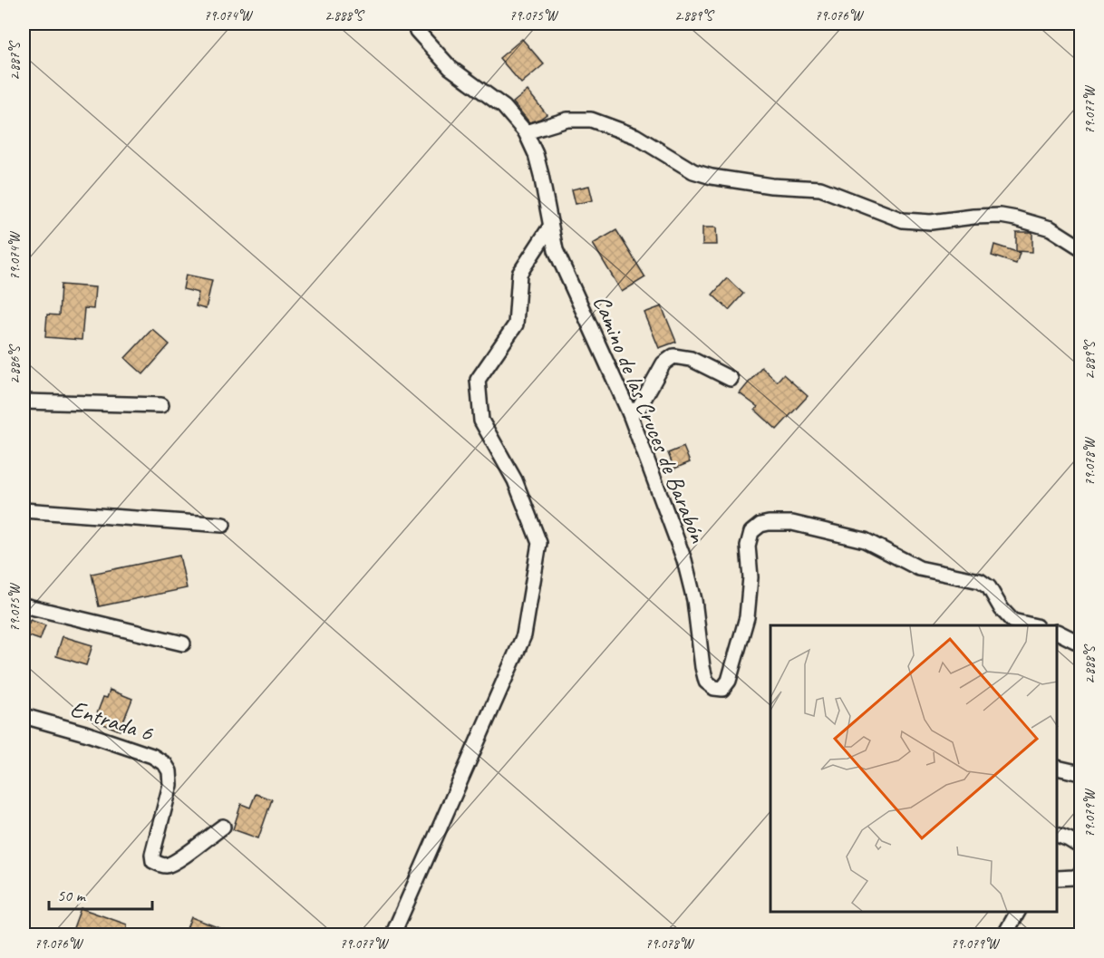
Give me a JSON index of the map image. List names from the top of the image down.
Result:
{
  "streets": {
    "street": ["Camino de las Cruces de Barabón", "Entrada 6"]
  },
  "scale_bar": "50 m",
  "coordinates": [
    "79.074°W",
    "2.888°S",
    "79.075°W",
    "2.889°S",
    "79.076°W",
    "2.887°S",
    "79.077°W",
    "2.886°S",
    "79.078°W",
    "79.079°W"
  ]
}
